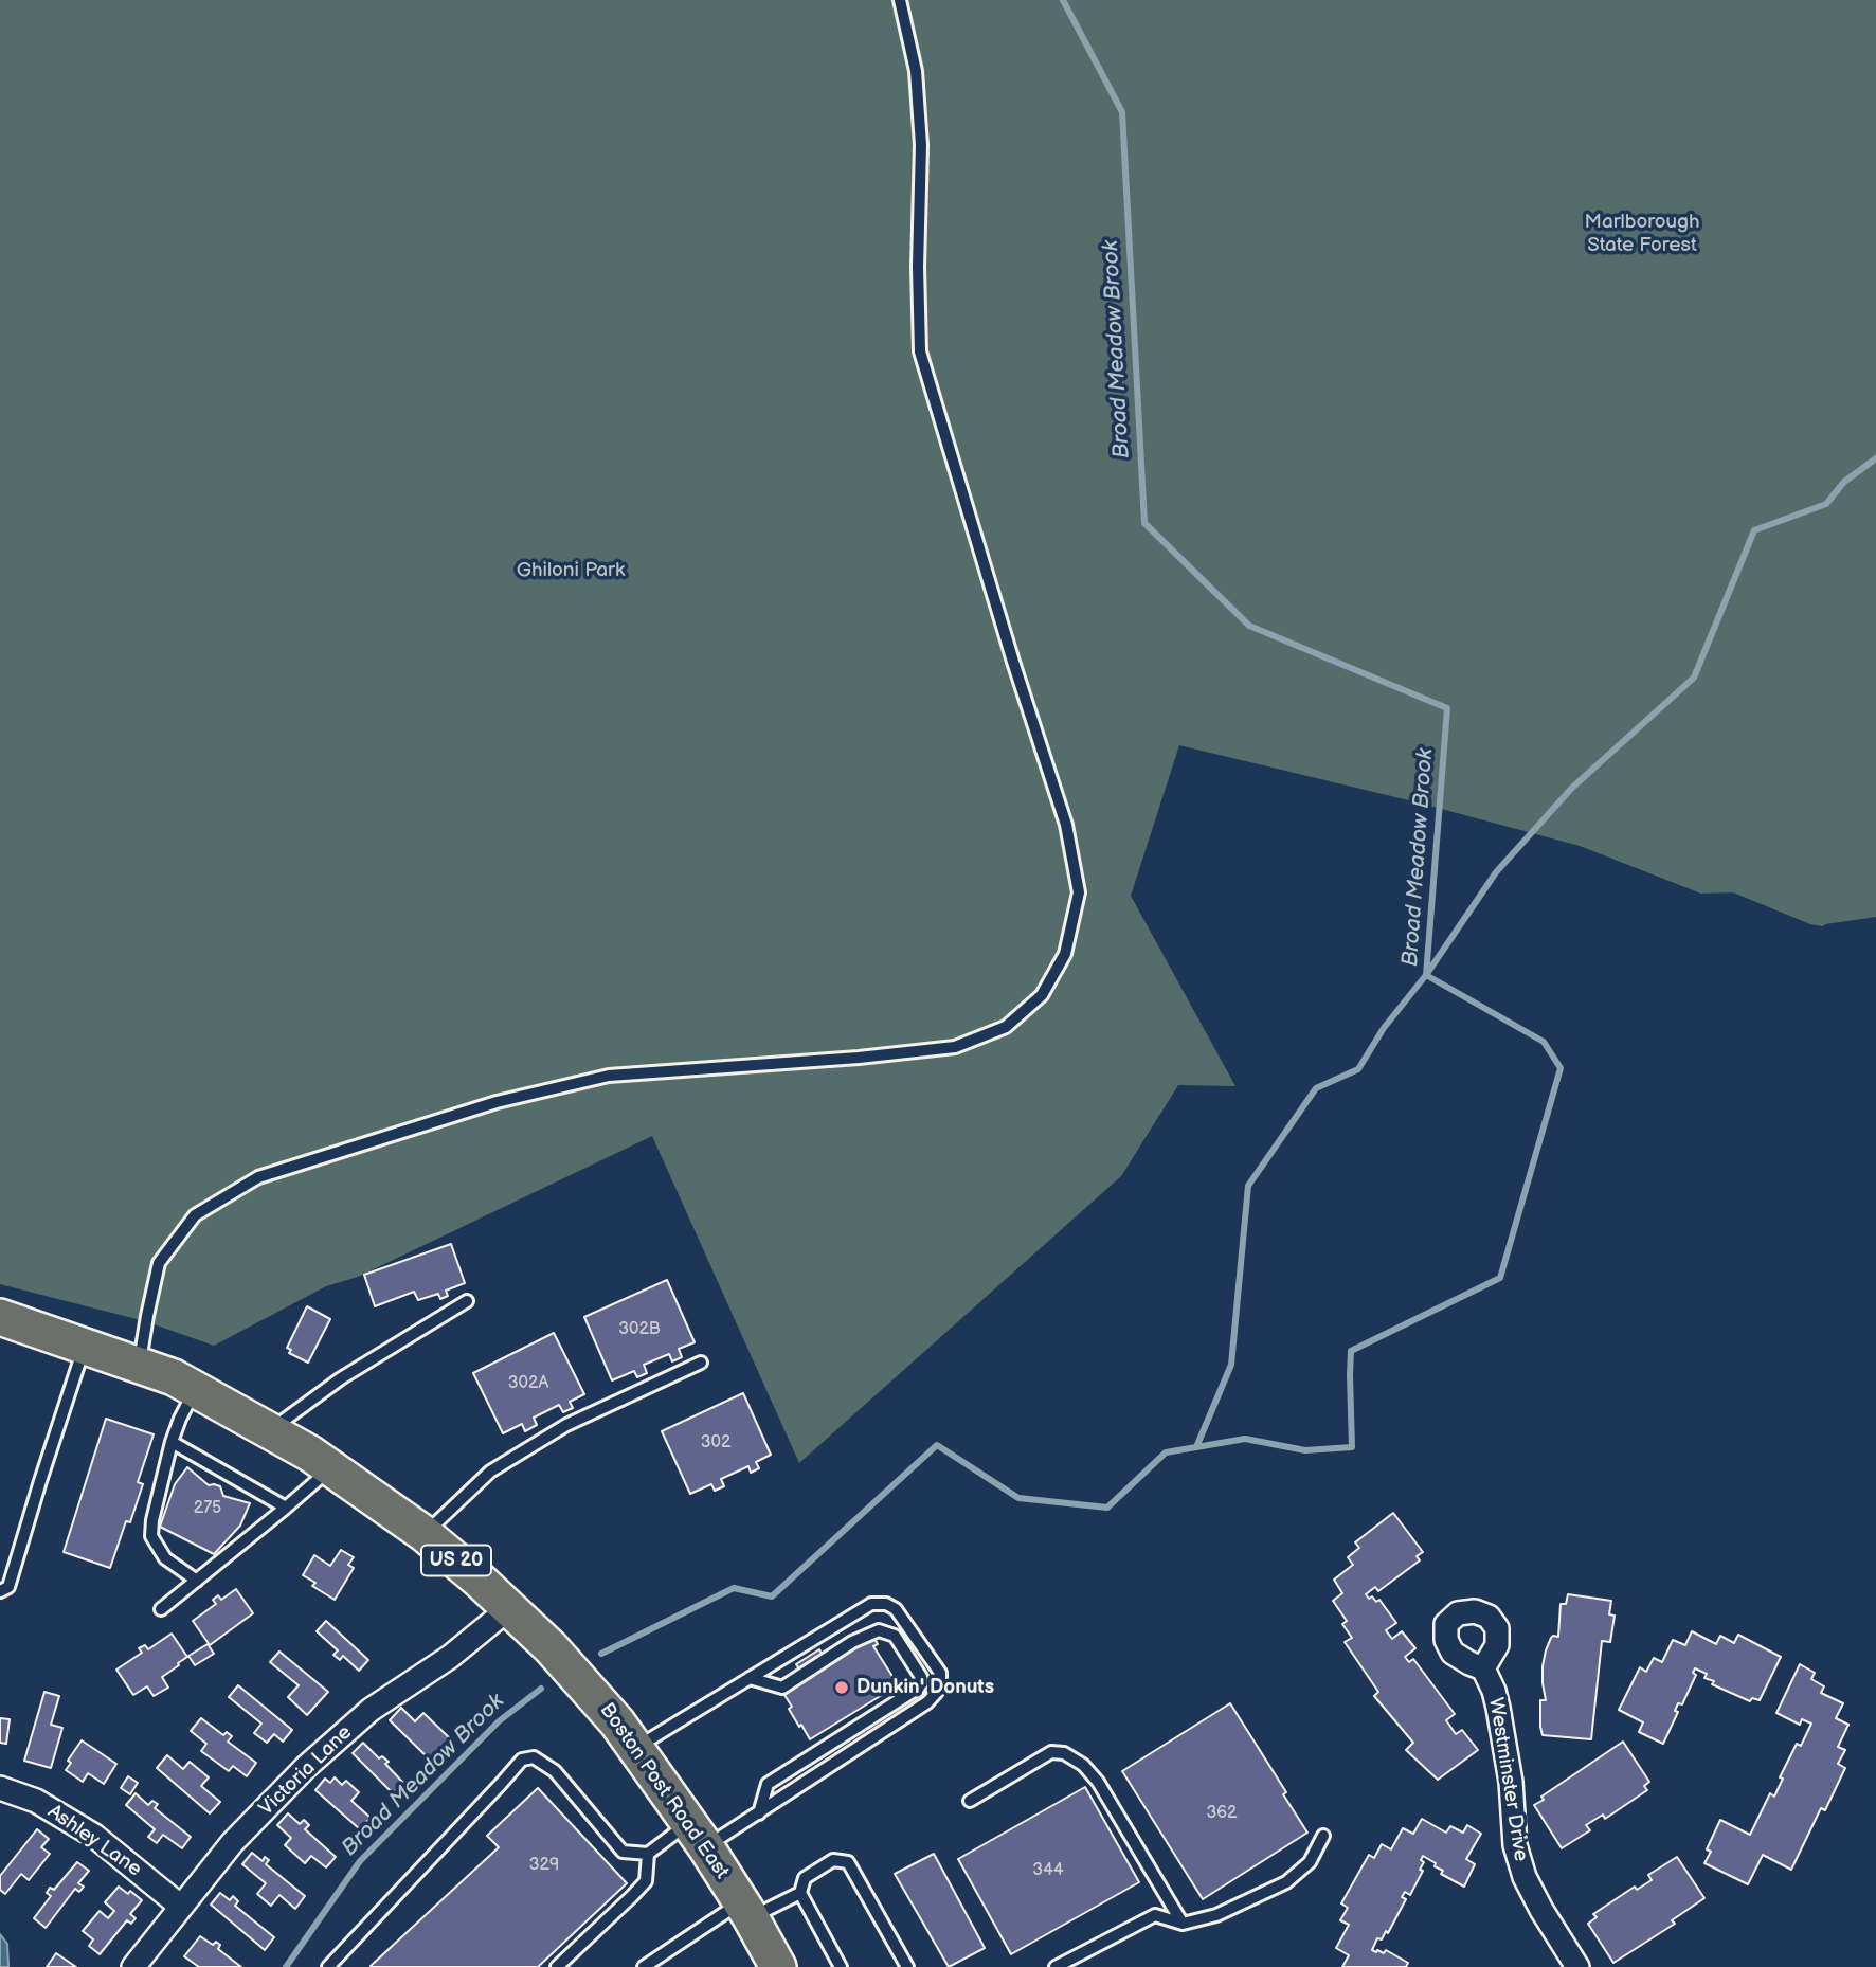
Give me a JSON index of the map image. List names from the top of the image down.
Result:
{
  "streets": {
    "main road": ["US 20", "Boston Post Road East"],
    "street": ["Victoria Lane", "Westminster Drive", "Ashley Lane"]
  },
  "crossings": [
    ["Victoria Lane", "Boston Post Road East"],
    ["Victoria Lane", "Ashley Lane"]
  ],
  "water": ["Broad Meadow Brook"],
  "parks": ["Marlborough State Forest", "Ghiloni Park"],
  "places": ["Dunkin' Donuts"],
  "house_numbers": [
    "302B",
    "302A",
    "302",
    "275",
    "362",
    "329",
    "344"
  ]
}
